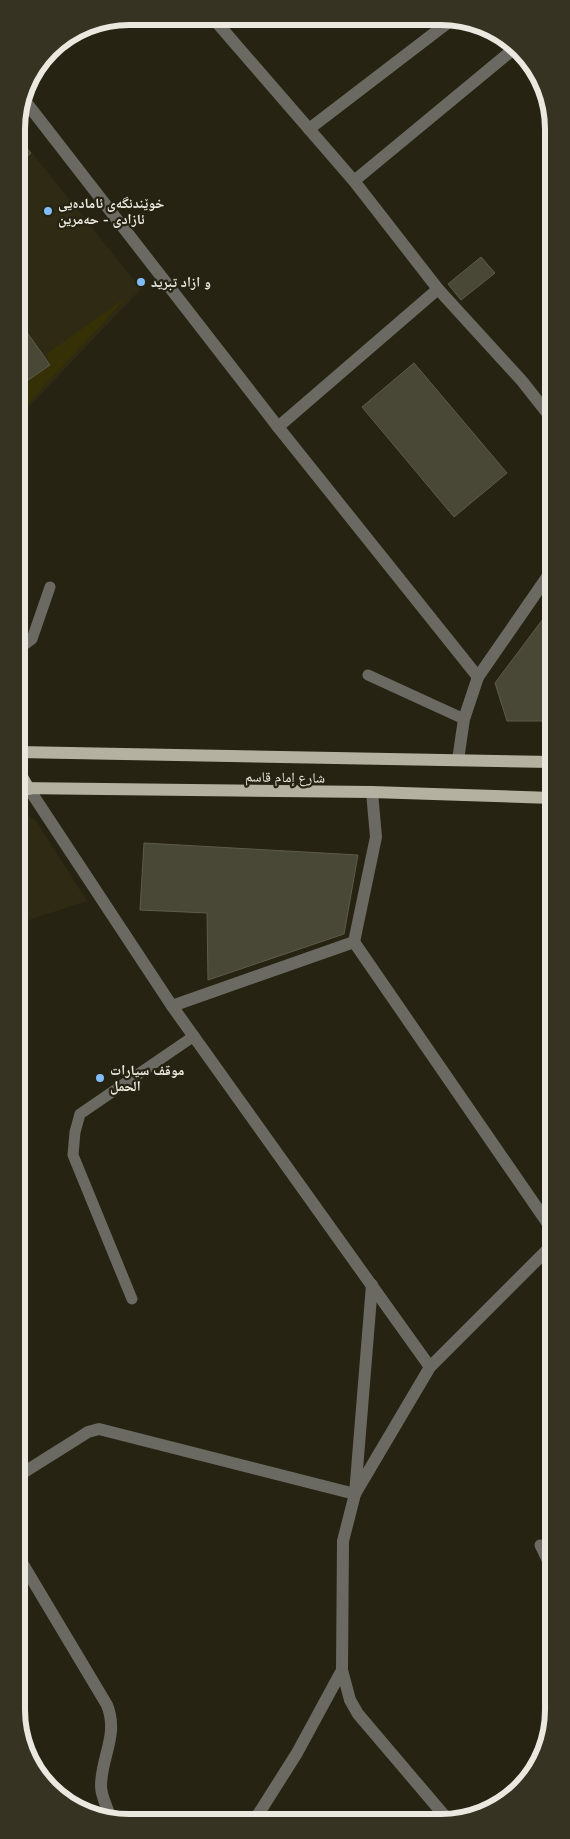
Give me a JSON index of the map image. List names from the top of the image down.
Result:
{
  "streets": {
    "main road": ["شارع إمام قاسم"]
  },
  "places": ["خوێندنگەی ئامادەیی ئازادی - حەمرین", "و ازاد تبريد", "موقف سيارات الحمل"]
}
